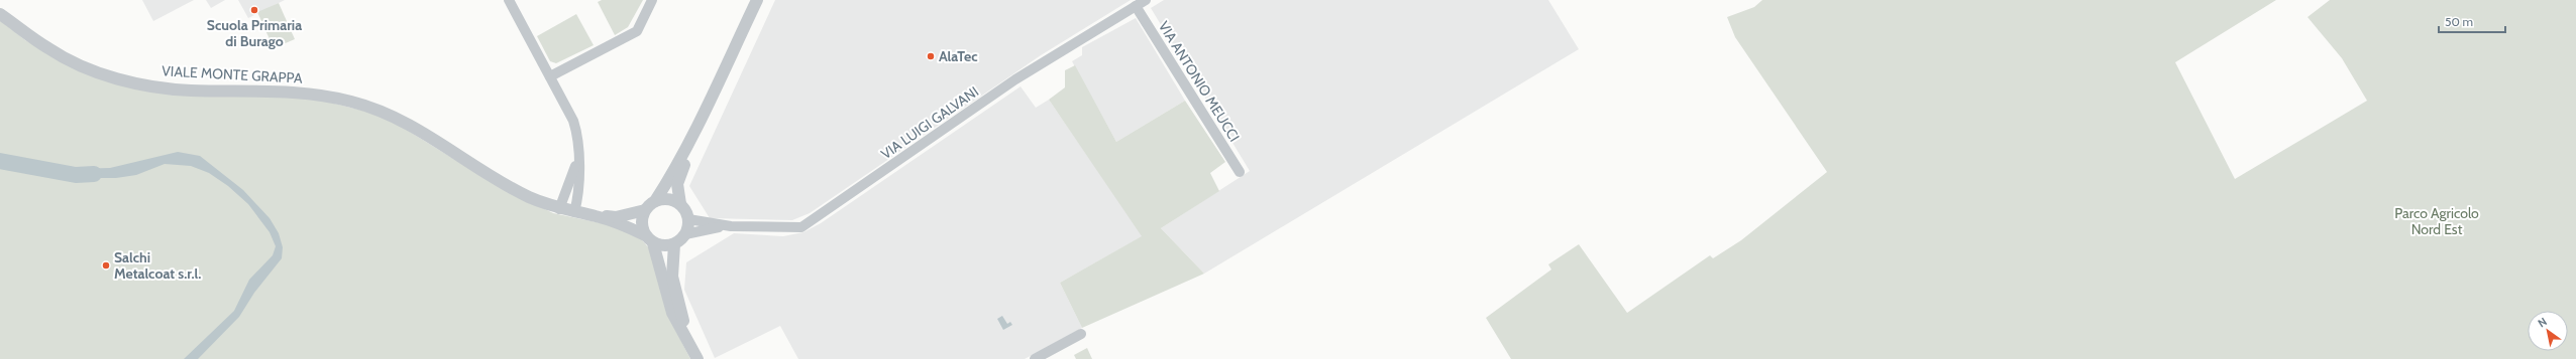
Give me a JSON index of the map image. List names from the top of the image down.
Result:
{
  "streets": {
    "street": ["VIALE MONTE GRAPPA", "VIA ANTONIO MEUCCI", "VIA LUIGI GALVANI"]
  },
  "crossings": [
    ["VIALE MONTE GRAPPA", "VIA LUIGI GALVANI"],
    ["VIA ANTONIO MEUCCI", "VIA LUIGI GALVANI"]
  ],
  "parks": ["Parco Agricolo Nord Est"],
  "places": ["Scuola Primaria di Burago", "AlaTec", "Salchi Metalcoat s.r.l."],
  "scale_bar": "50 m",
  "north": "top left"
}
